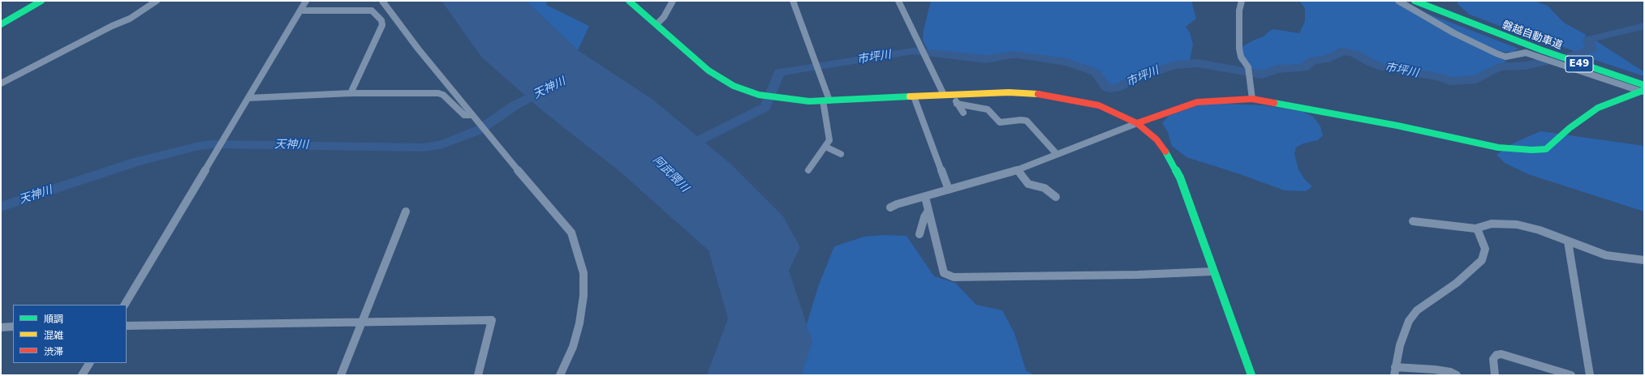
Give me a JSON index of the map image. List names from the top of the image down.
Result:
{
  "streets": {
    "main road": ["磐越自動車道", "E49"]
  },
  "water": ["市坪川", "天神川", "阿武隈川"],
  "legend": ["順調", "混雑", "渋滞"]
}
